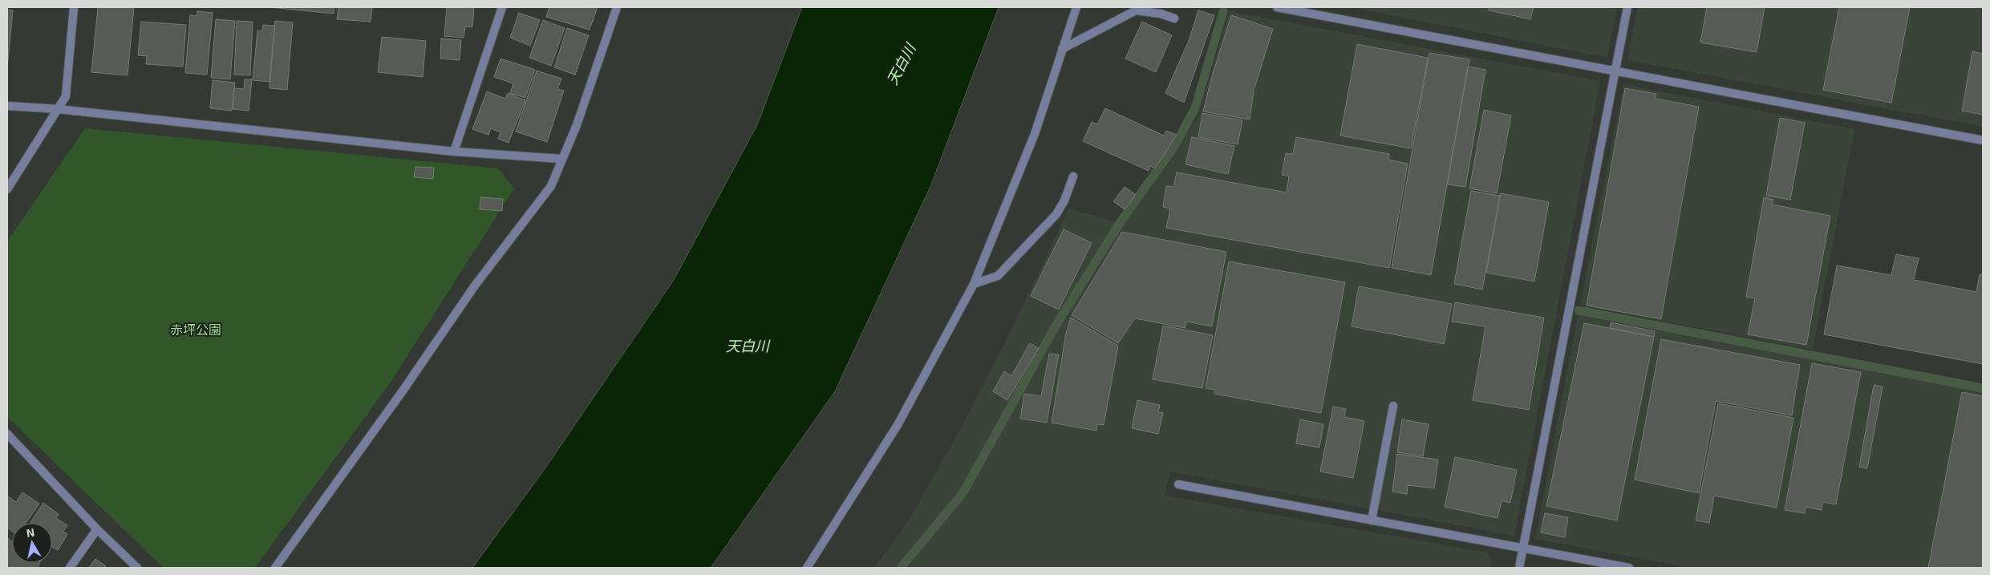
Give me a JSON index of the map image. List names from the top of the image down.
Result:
{
  "water": ["天白川"],
  "parks": ["赤坪公園"],
  "north": "top"
}
